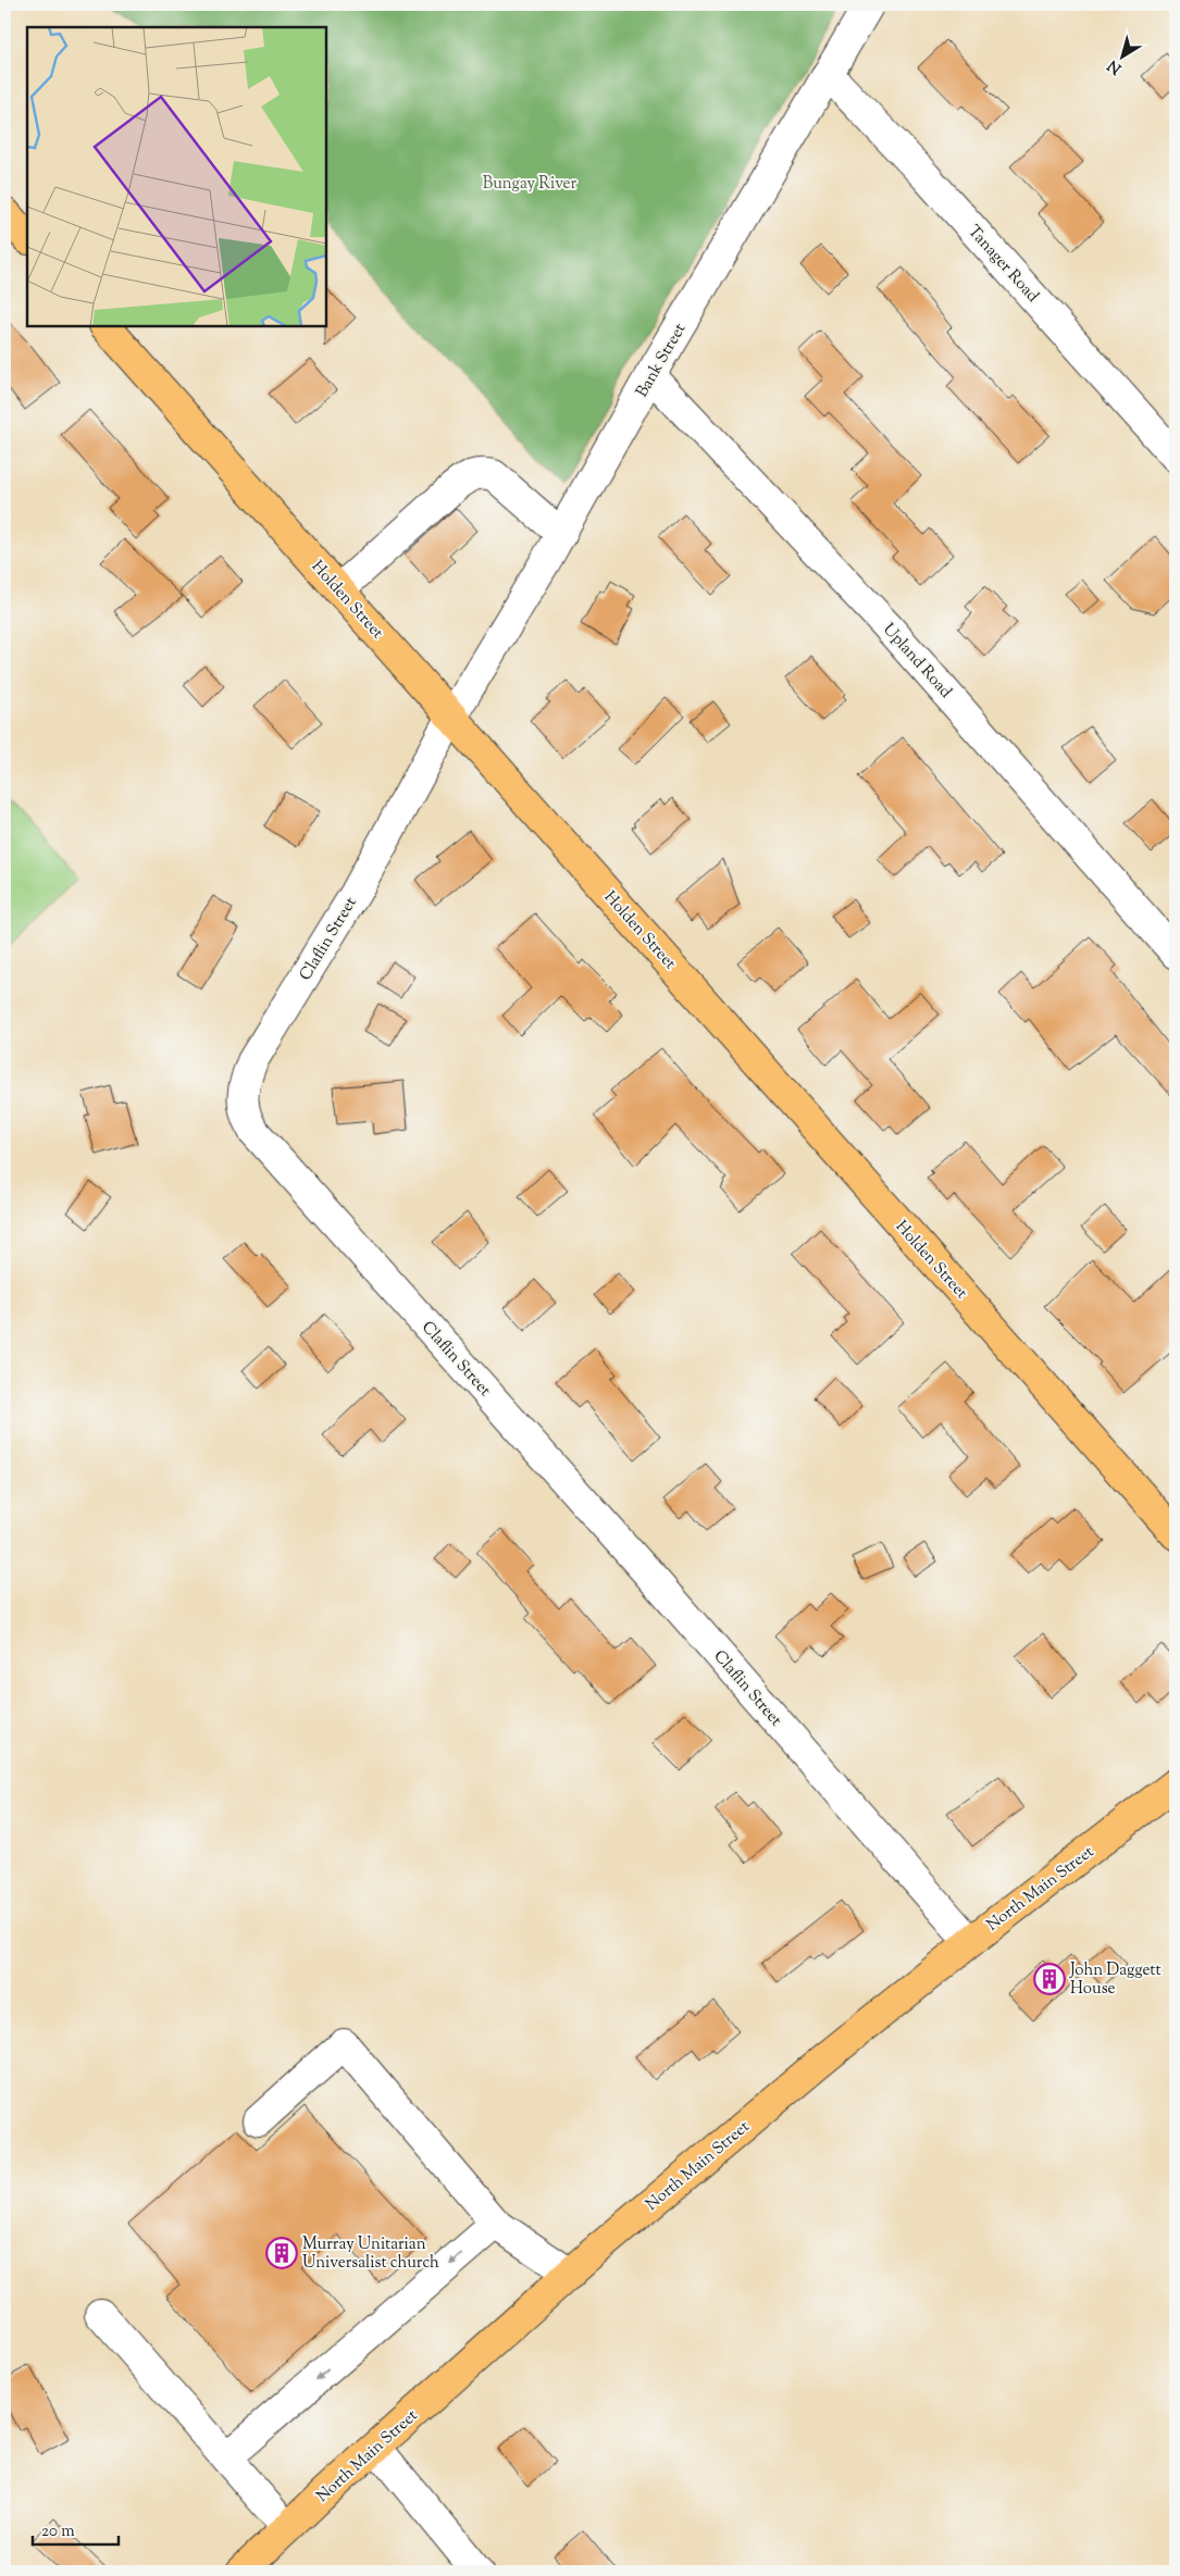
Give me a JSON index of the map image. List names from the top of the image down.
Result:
{
  "streets": {
    "main road": ["Holden Street", "North Main Street"],
    "street": [
      "Tanager Road",
      "Bank Street",
      "Upland Road",
      "Claflin Street"
    ]
  },
  "crossings": [
    ["Tanager Road", "Bank Street"],
    ["Bank Street", "Holden Street"],
    ["Bank Street", "Upland Road"],
    ["Bank Street", "Claflin Street"],
    ["Holden Street", "Claflin Street"],
    ["Claflin Street", "North Main Street"]
  ],
  "parks": ["Bungay River"],
  "places": {
    "building": ["John Daggett House", "Murray Unitarian Universalist church"]
  },
  "scale_bar": "20 m",
  "north": "bottom left"
}
